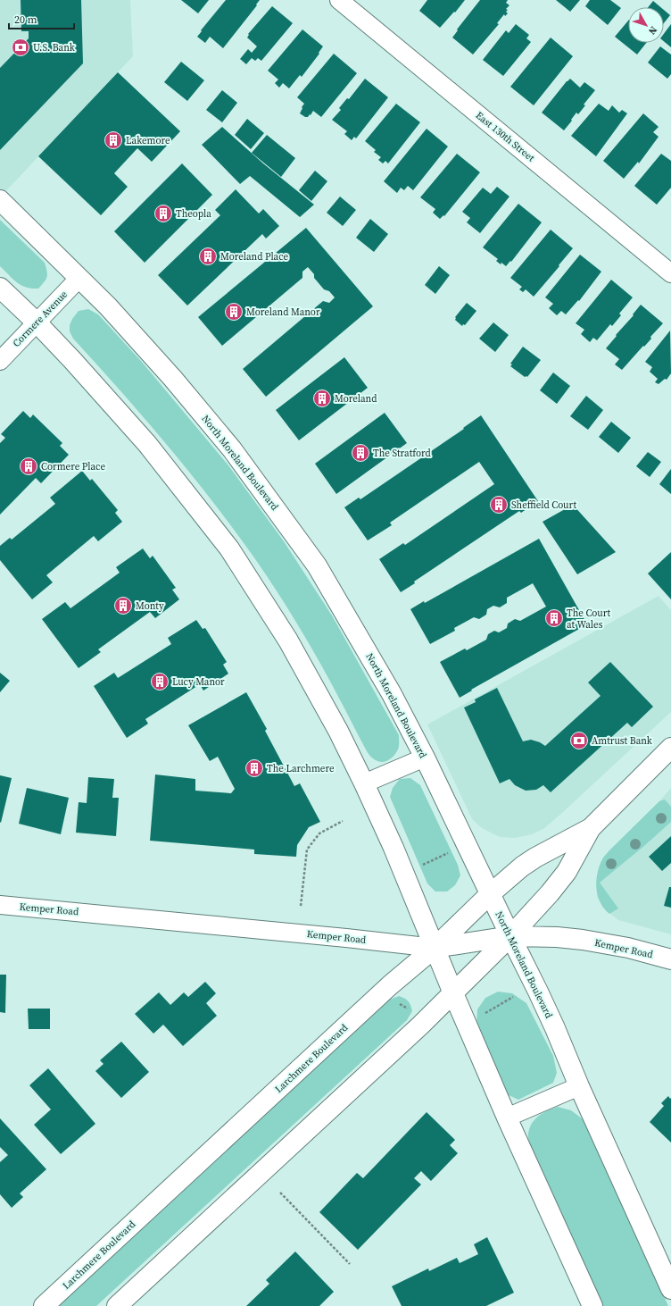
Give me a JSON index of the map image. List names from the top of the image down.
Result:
{
  "streets": {
    "main road": ["North Moreland Boulevard", "Kemper Road", "Larchmere Boulevard"],
    "street": ["East 130th Street", "Cormere Avenue"]
  },
  "crossings": [
    ["Cormere Avenue", "North Moreland Boulevard"],
    ["North Moreland Boulevard", "Kemper Road"],
    ["North Moreland Boulevard", "Larchmere Boulevard"],
    ["Kemper Road", "Larchmere Boulevard"]
  ],
  "places": {
    "bank": ["U.S. Bank", "Amtrust Bank"],
    "building": [
      "Lakemore",
      "Theopla",
      "Moreland Place",
      "Moreland Manor",
      "Moreland",
      "The Stratford",
      "Cormere Place",
      "Sheffield Court",
      "Monty",
      "The Court at Wales",
      "Lucy Manor",
      "The Larchmere"
    ]
  },
  "scale_bar": "20 m",
  "north": "bottom right"
}
